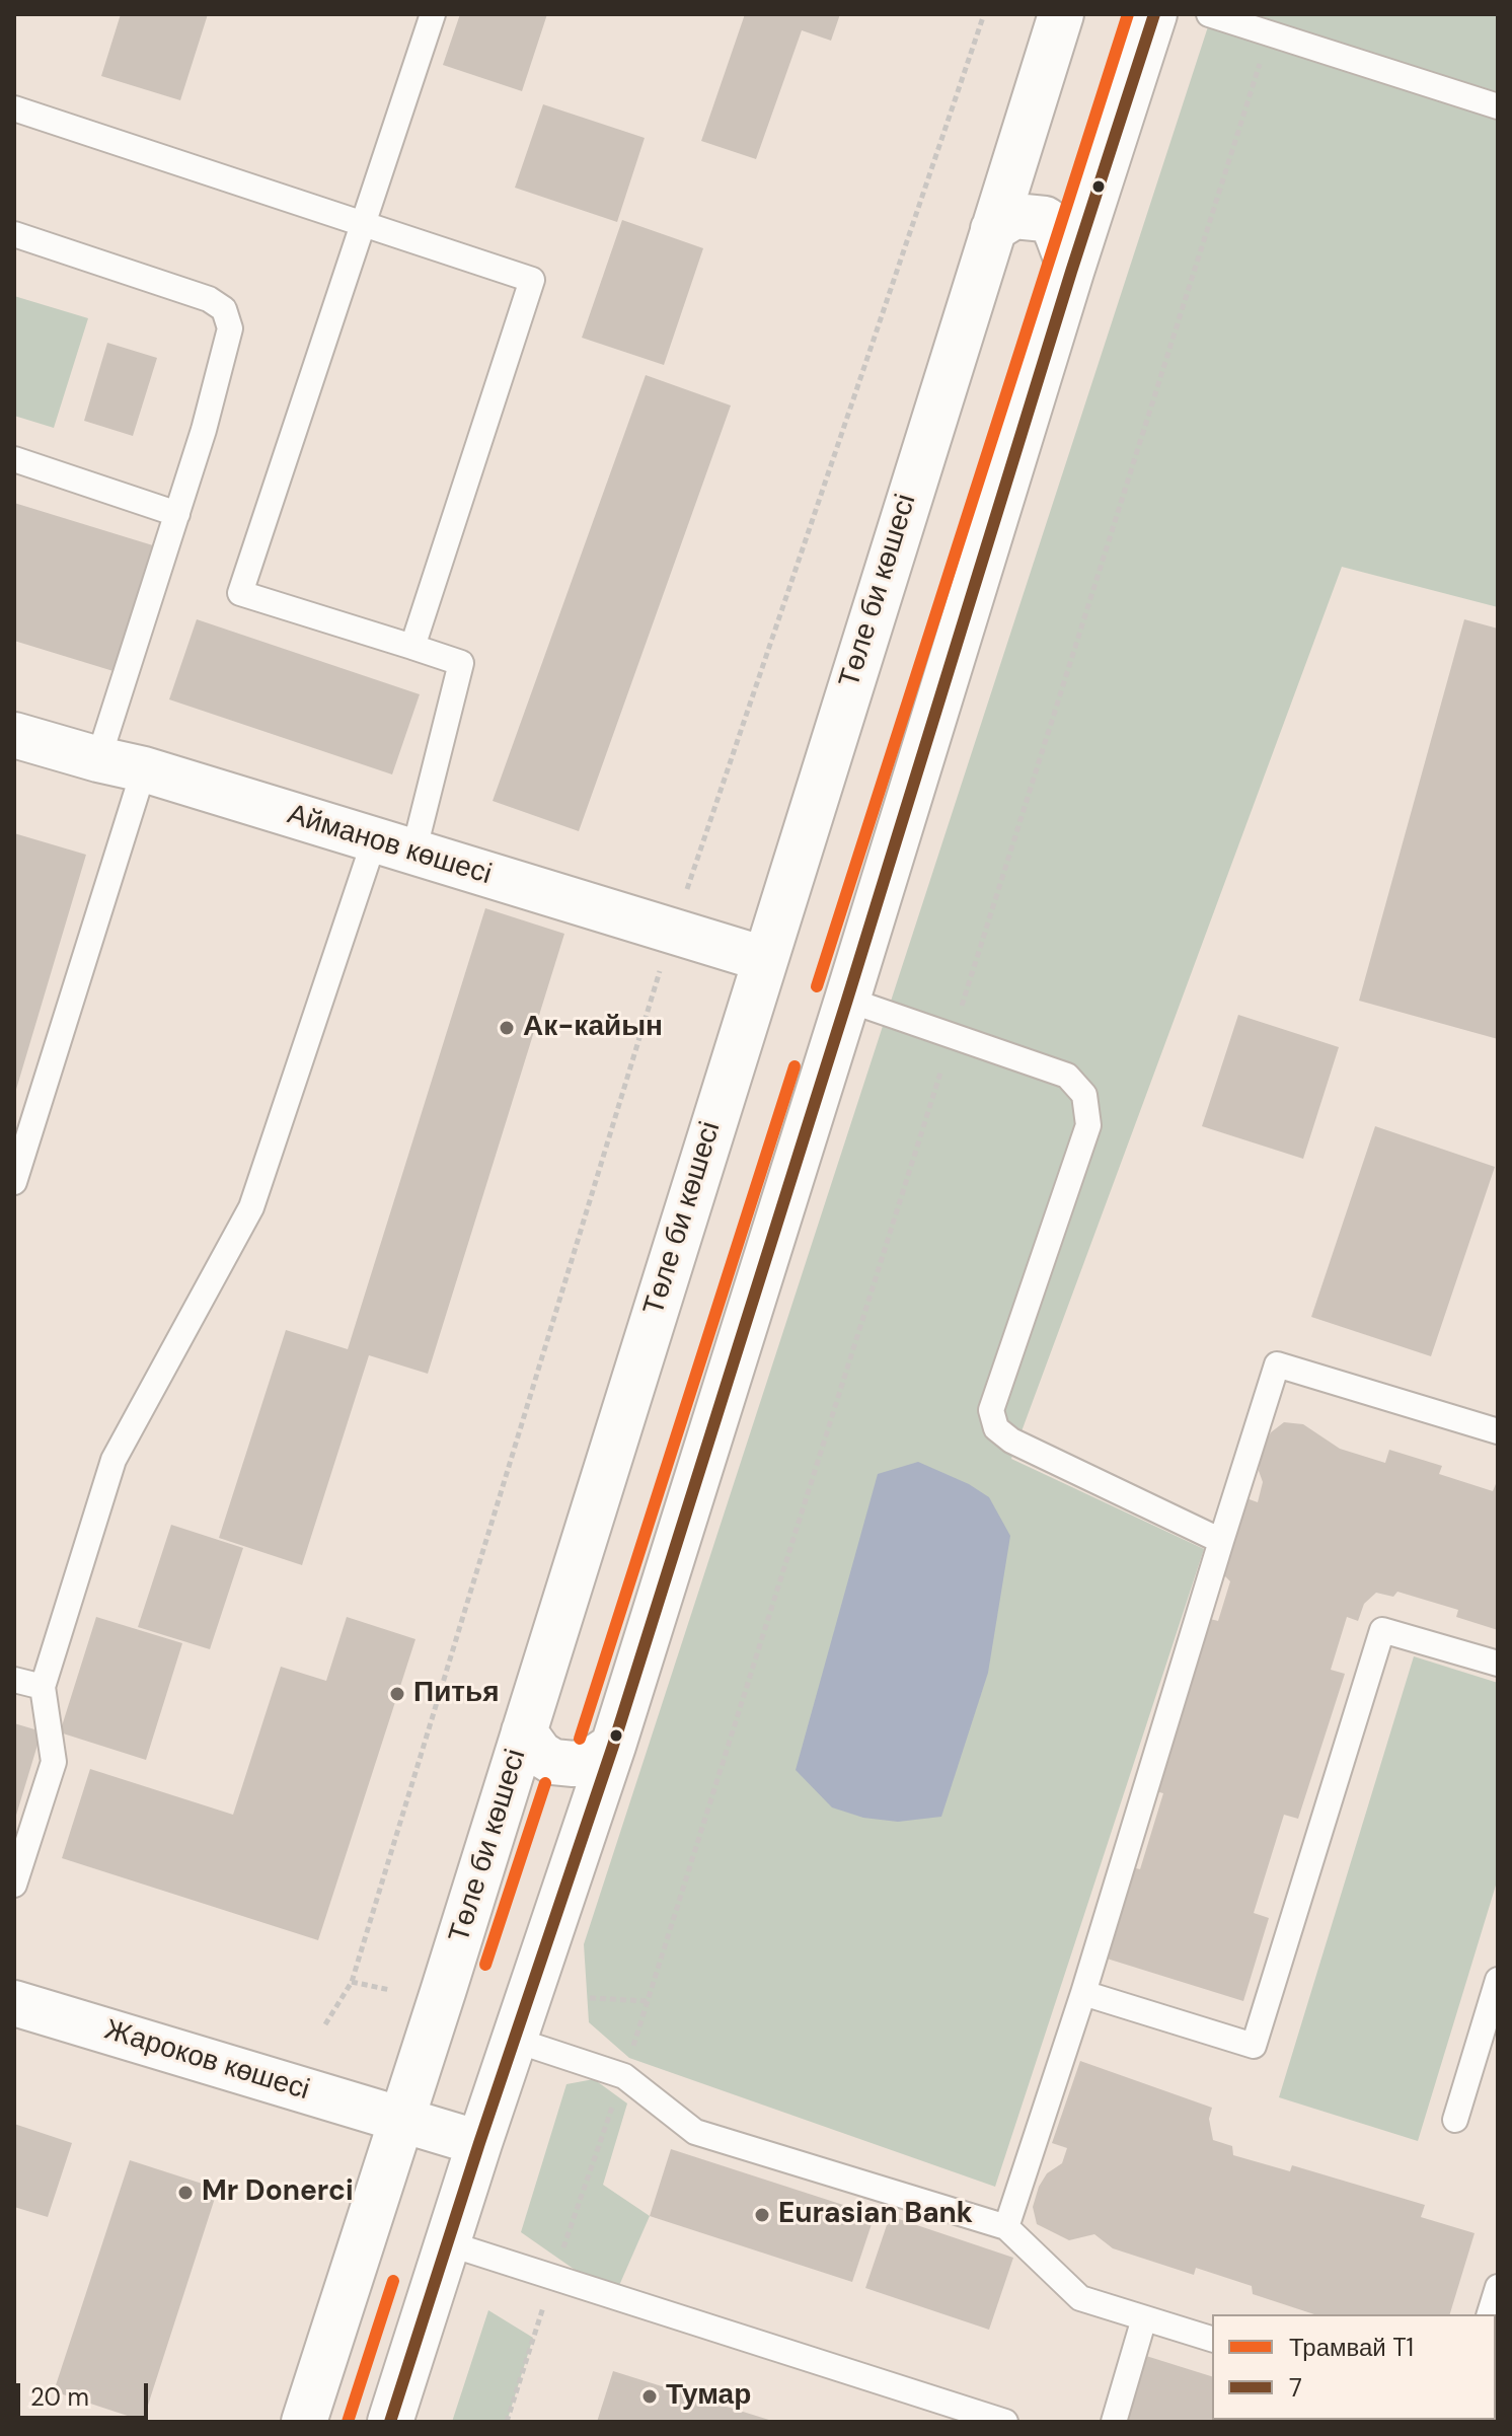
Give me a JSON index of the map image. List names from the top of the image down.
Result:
{
  "streets": {
    "main road": ["Төле би көшесі", "Айманов көшесі", "Жароков көшесі"]
  },
  "crossings": [
    ["Төле би көшесі", "Айманов көшесі"],
    ["Төле би көшесі", "Жароков көшесі"]
  ],
  "places": [
    "Ак-кайын",
    "Питья",
    "Mr Donerci",
    "Eurasian Bank",
    "Тумар"
  ],
  "lines": ["tram line T1", "transit line 7"],
  "legend": ["Трамвай T1", "7"],
  "scale_bar": "20 m"
}
